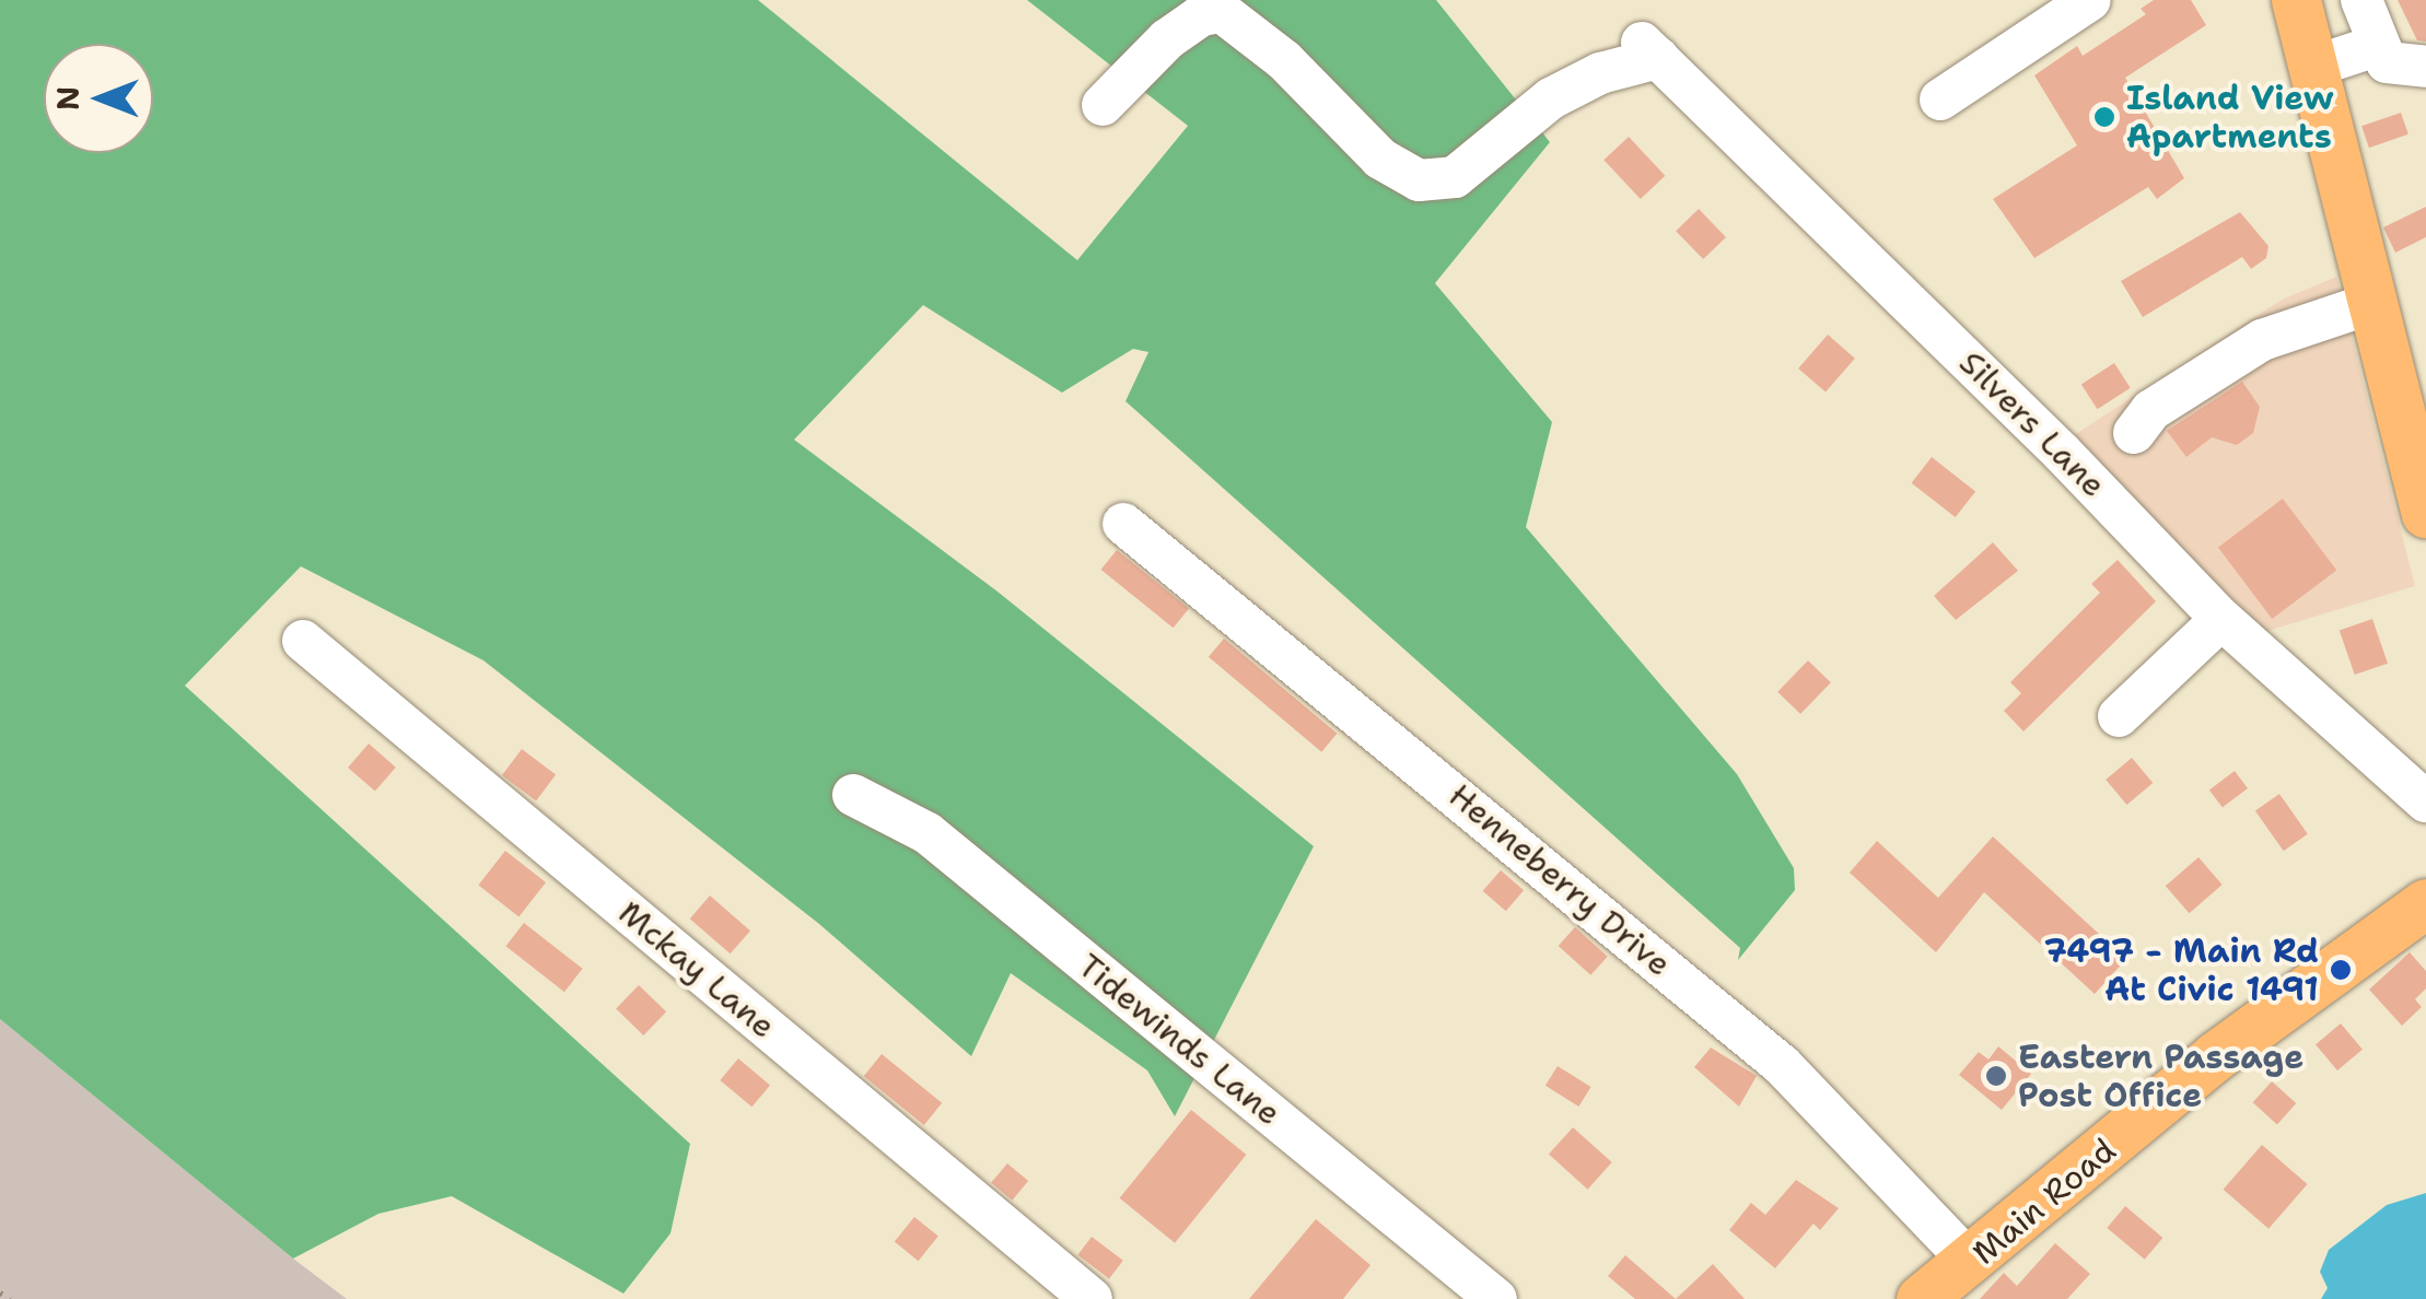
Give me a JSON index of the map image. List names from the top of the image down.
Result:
{
  "streets": {
    "main road": ["Main Road"],
    "street": [
      "Silvers Lane",
      "Henneberry Drive",
      "Mckay Lane",
      "Tidewinds Lane"
    ]
  },
  "crossings": [
    ["Henneberry Drive", "Main Road"]
  ],
  "places": ["Island View Apartments", "7497 - Main Rd At Civic 1491", "Eastern Passage Post Office"],
  "north": "left"
}
